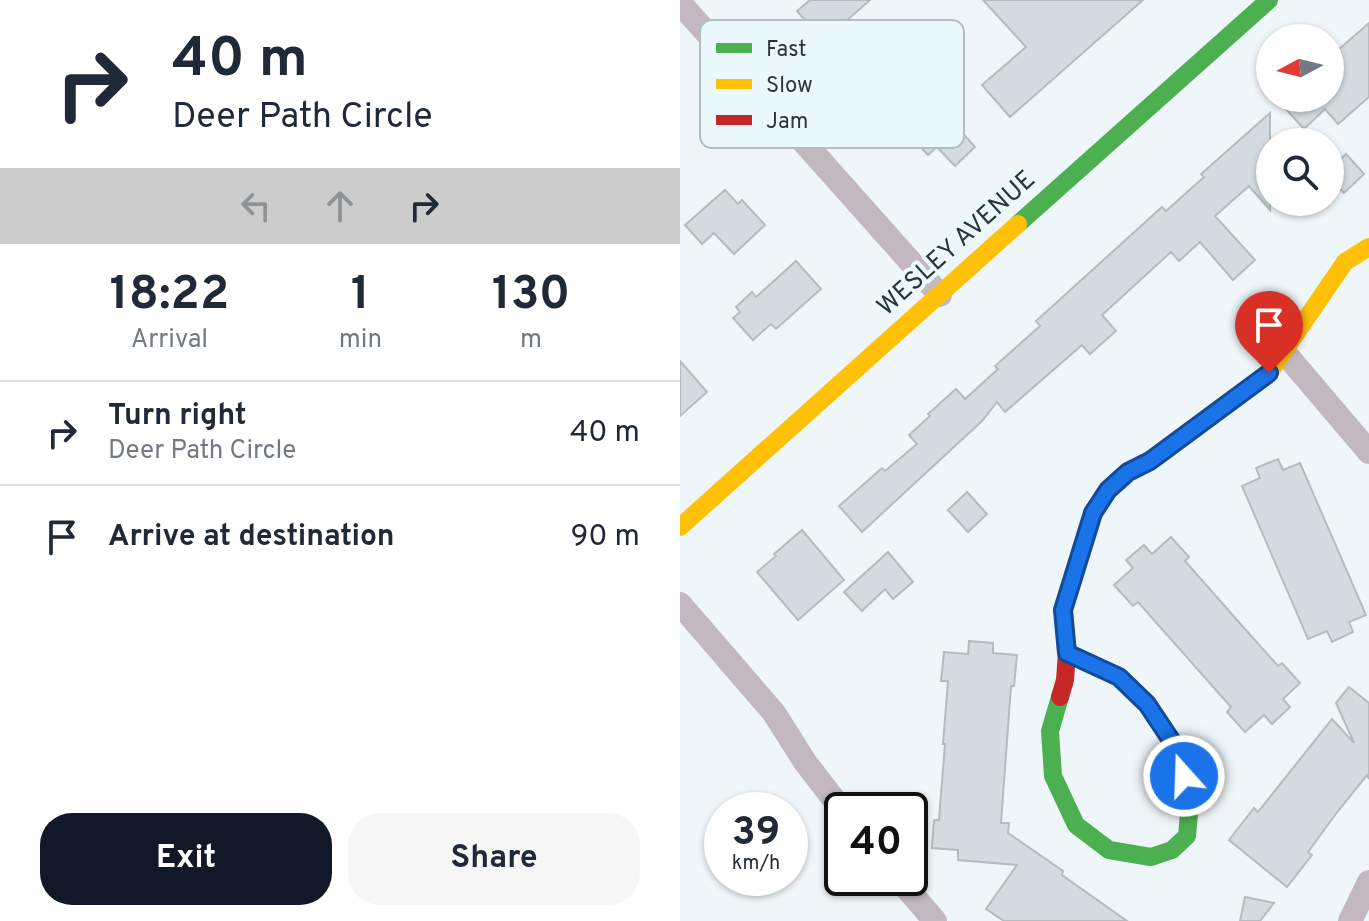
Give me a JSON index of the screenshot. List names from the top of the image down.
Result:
{
  "streets": {
    "street": ["WESLEY AVENUE"]
  },
  "legend": ["Fast", "Slow", "Jam"],
  "north": "left",
  "page": {
    "turn": ["40 m", "Deer Path Circle"],
    "eta": [
      "18:22",
      "Arrival",
      "1",
      "min",
      "130",
      "m"
    ],
    "list": [
      {
        "name": "Turn right",
        "note": "Deer Path Circle",
        "value": "40 m"
      },
      {
        "name": "Arrive at destination",
        "value": "90 m"
      }
    ],
    "speed": "39 km/h",
    "limit": "40",
    "buttons": ["Exit", "Share"]
  }
}
